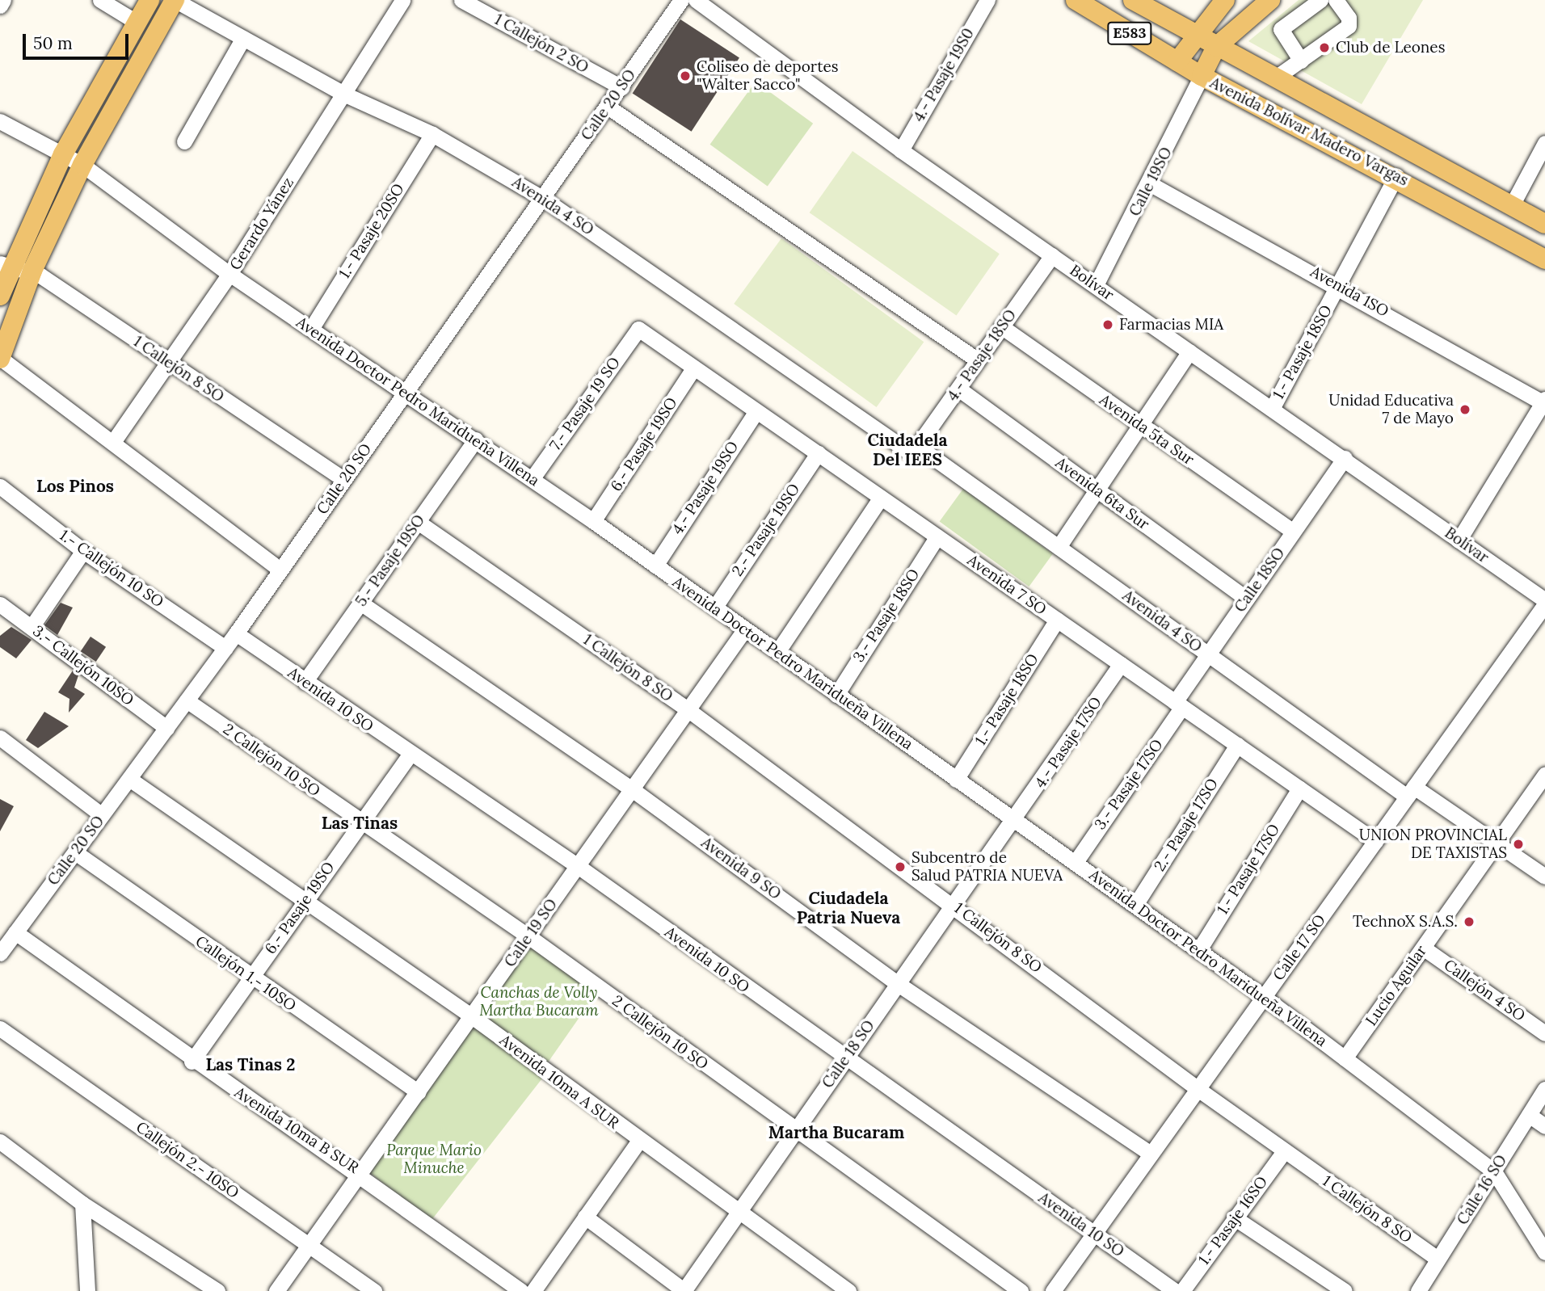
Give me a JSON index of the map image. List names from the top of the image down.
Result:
{
  "streets": {
    "main road": ["E583", "Avenida Bolívar Madero Vargas"],
    "street": [
      "1 Callejón 2 SO",
      "4.- Pasaje 19S0",
      "Calle 20 SO",
      "Calle 19SO",
      "Avenida 4 SO",
      "Gerardo Yánez",
      "1.- Pasaje 20SO",
      "Bolívar",
      "Avenida 1SO",
      "1.- Pasaje 18SO",
      "4.- Pasaje 18SO",
      "1 Callejón 8 SO",
      "Avenida Doctor Pedro Maridueña Villena",
      "7.- Pasaje 19 SO",
      "Avenida 5ta Sur",
      "6.- Pasaje 19SO",
      "4.- Pasaje 19SO",
      "Avenida 6ta Sur",
      "2.- Pasaje 19SO",
      "5.- Pasaje 19SO",
      "1.- Callejón 10 SO",
      "Calle 18SO",
      "Avenida 7 SO",
      "3.- Pasaje 18SO",
      "3.- Callejón 10SO",
      "Avenida 10 SO",
      "4.- Pasaje 17SO",
      "2 Callejón 10 SO",
      "3.- Pasaje 17SO",
      "2.- Pasaje 17SO",
      "Avenida 9 SO",
      "1.- Pasaje 17SO",
      "Calle 19 SO",
      "Calle 17 SO",
      "Callejón 1.- 10SO",
      "Lucio Aguilar",
      "Callejón 4 SO",
      "Calle 18 SO",
      "Avenida 10ma A SUR",
      "Avenida 10ma B SUR",
      "Callejón 2.- 10SO",
      "Calle 16 SO",
      "1.- Pasaje 16SO"
    ]
  },
  "crossings": [
    ["1 Callejón 2 SO", "Calle 20 SO"],
    ["4.- Pasaje 19S0", "Bolívar"],
    ["Calle 20 SO", "Avenida 4 SO"],
    ["Calle 20 SO", "1 Callejón 8 SO"],
    ["Calle 20 SO", "Avenida Doctor Pedro Maridueña Villena"],
    ["Calle 20 SO", "1.- Callejón 10 SO"],
    ["Calle 20 SO", "3.- Callejón 10SO"],
    ["Calle 20 SO", "Avenida 10 SO"],
    ["Calle 20 SO", "2 Callejón 10 SO"],
    ["Calle 20 SO", "Callejón 1.- 10SO"],
    ["Calle 20 SO", "Avenida 10ma A SUR"],
    ["Calle 20 SO", "Avenida 10ma B SUR"],
    ["Avenida Bolívar Madero Vargas", "Calle 19SO"],
    ["Avenida Bolívar Madero Vargas", "1.- Pasaje 18SO"],
    ["Calle 19SO", "Bolívar"],
    ["Calle 19SO", "Avenida 1SO"],
    ["Avenida 4 SO", "Gerardo Yánez"],
    ["Avenida 4 SO", "1.- Pasaje 20SO"],
    ["Avenida 4 SO", "4.- Pasaje 18SO"],
    ["Avenida 4 SO", "Calle 18SO"],
    ["Avenida 4 SO", "Calle 17 SO"],
    ["Avenida 4 SO", "Lucio Aguilar"],
    ["Gerardo Yánez", "1 Callejón 8 SO"],
    ["Gerardo Yánez", "Avenida Doctor Pedro Maridueña Villena"],
    ["1.- Pasaje 20SO", "Avenida Doctor Pedro Maridueña Villena"],
    ["Bolívar", "1.- Pasaje 18SO"],
    ["Bolívar", "4.- Pasaje 18SO"],
    ["Bolívar", "Calle 18SO"],
    ["Bolívar", "Calle 17 SO"],
    ["Avenida 1SO", "1.- Pasaje 18SO"],
    ["1.- Pasaje 18SO", "Avenida Doctor Pedro Maridueña Villena"],
    ["1.- Pasaje 18SO", "Avenida 7 SO"],
    ["4.- Pasaje 18SO", "Avenida 5ta Sur"],
    ["4.- Pasaje 18SO", "Avenida 6ta Sur"],
    ["1 Callejón 8 SO", "5.- Pasaje 19SO"],
    ["1 Callejón 8 SO", "Calle 19 SO"],
    ["1 Callejón 8 SO", "Calle 17 SO"],
    ["1 Callejón 8 SO", "Calle 18 SO"],
    ["1 Callejón 8 SO", "Calle 16 SO"],
    ["1 Callejón 8 SO", "1.- Pasaje 16SO"],
    ["Avenida Doctor Pedro Maridueña Villena", "7.- Pasaje 19 SO"],
    ["Avenida Doctor Pedro Maridueña Villena", "6.- Pasaje 19SO"],
    ["Avenida Doctor Pedro Maridueña Villena", "4.- Pasaje 19SO"],
    ["Avenida Doctor Pedro Maridueña Villena", "2.- Pasaje 19SO"],
    ["Avenida Doctor Pedro Maridueña Villena", "5.- Pasaje 19SO"],
    ["Avenida Doctor Pedro Maridueña Villena", "3.- Pasaje 18SO"],
    ["Avenida Doctor Pedro Maridueña Villena", "4.- Pasaje 17SO"],
    ["Avenida Doctor Pedro Maridueña Villena", "3.- Pasaje 17SO"],
    ["Avenida Doctor Pedro Maridueña Villena", "2.- Pasaje 17SO"],
    ["Avenida Doctor Pedro Maridueña Villena", "1.- Pasaje 17SO"],
    ["Avenida Doctor Pedro Maridueña Villena", "Calle 19 SO"],
    ["Avenida Doctor Pedro Maridueña Villena", "Calle 17 SO"],
    ["Avenida Doctor Pedro Maridueña Villena", "Lucio Aguilar"],
    ["Avenida Doctor Pedro Maridueña Villena", "Calle 18 SO"],
    ["Avenida Doctor Pedro Maridueña Villena", "Calle 16 SO"],
    ["7.- Pasaje 19 SO", "Avenida 7 SO"],
    ["Avenida 5ta Sur", "Calle 18SO"],
    ["6.- Pasaje 19SO", "Avenida 7 SO"],
    ["6.- Pasaje 19SO", "Avenida 10 SO"],
    ["6.- Pasaje 19SO", "2 Callejón 10 SO"],
    ["6.- Pasaje 19SO", "Callejón 1.- 10SO"],
    ["6.- Pasaje 19SO", "Avenida 10ma A SUR"],
    ["6.- Pasaje 19SO", "Avenida 10ma B SUR"],
    ["4.- Pasaje 19SO", "Avenida 7 SO"],
    ["Avenida 6ta Sur", "Calle 18SO"],
    ["2.- Pasaje 19SO", "Avenida 7 SO"],
    ["5.- Pasaje 19SO", "Avenida 10 SO"],
    ["5.- Pasaje 19SO", "Avenida 9 SO"],
    ["Calle 18SO", "Avenida 7 SO"],
    ["Calle 18SO", "3.- Pasaje 17SO"],
    ["Avenida 7 SO", "3.- Pasaje 18SO"],
    ["Avenida 7 SO", "4.- Pasaje 17SO"],
    ["Avenida 7 SO", "3.- Pasaje 17SO"],
    ["Avenida 7 SO", "2.- Pasaje 17SO"],
    ["Avenida 7 SO", "1.- Pasaje 17SO"],
    ["Avenida 7 SO", "Calle 17 SO"],
    ["Avenida 10 SO", "Calle 19 SO"],
    ["Avenida 10 SO", "Calle 17 SO"],
    ["Avenida 10 SO", "Calle 18 SO"],
    ["4.- Pasaje 17SO", "Calle 18 SO"],
    ["2 Callejón 10 SO", "Calle 19 SO"],
    ["2 Callejón 10 SO", "Calle 18 SO"],
    ["Avenida 9 SO", "Calle 19 SO"],
    ["Avenida 9 SO", "Calle 17 SO"],
    ["Avenida 9 SO", "Calle 18 SO"],
    ["Calle 19 SO", "Callejón 1.- 10SO"],
    ["Calle 19 SO", "Avenida 10ma A SUR"],
    ["Calle 19 SO", "Avenida 10ma B SUR"],
    ["Calle 19 SO", "Callejón 2.- 10SO"],
    ["Lucio Aguilar", "Callejón 4 SO"],
    ["Calle 18 SO", "Avenida 10ma A SUR"]
  ],
  "districts": [
    "Ciudadela Del IEES",
    "Los Pinos",
    "Las Tinas",
    "Ciudadela Patria Nueva",
    "Las Tinas 2",
    "Martha Bucaram"
  ],
  "parks": ["Canchas de Volly Martha Bucaram", "Parque Mario Minuche"],
  "places": [
    "Club de Leones",
    "Coliseo de deportes \"Walter Sacco\"",
    "Farmacias MIA",
    "Unidad Educativa 7 de Mayo",
    "UNION PROVINCIAL DE TAXISTAS",
    "Subcentro de Salud PATRIA NUEVA",
    "TechnoX S.A.S."
  ],
  "scale_bar": "50 m"
}
